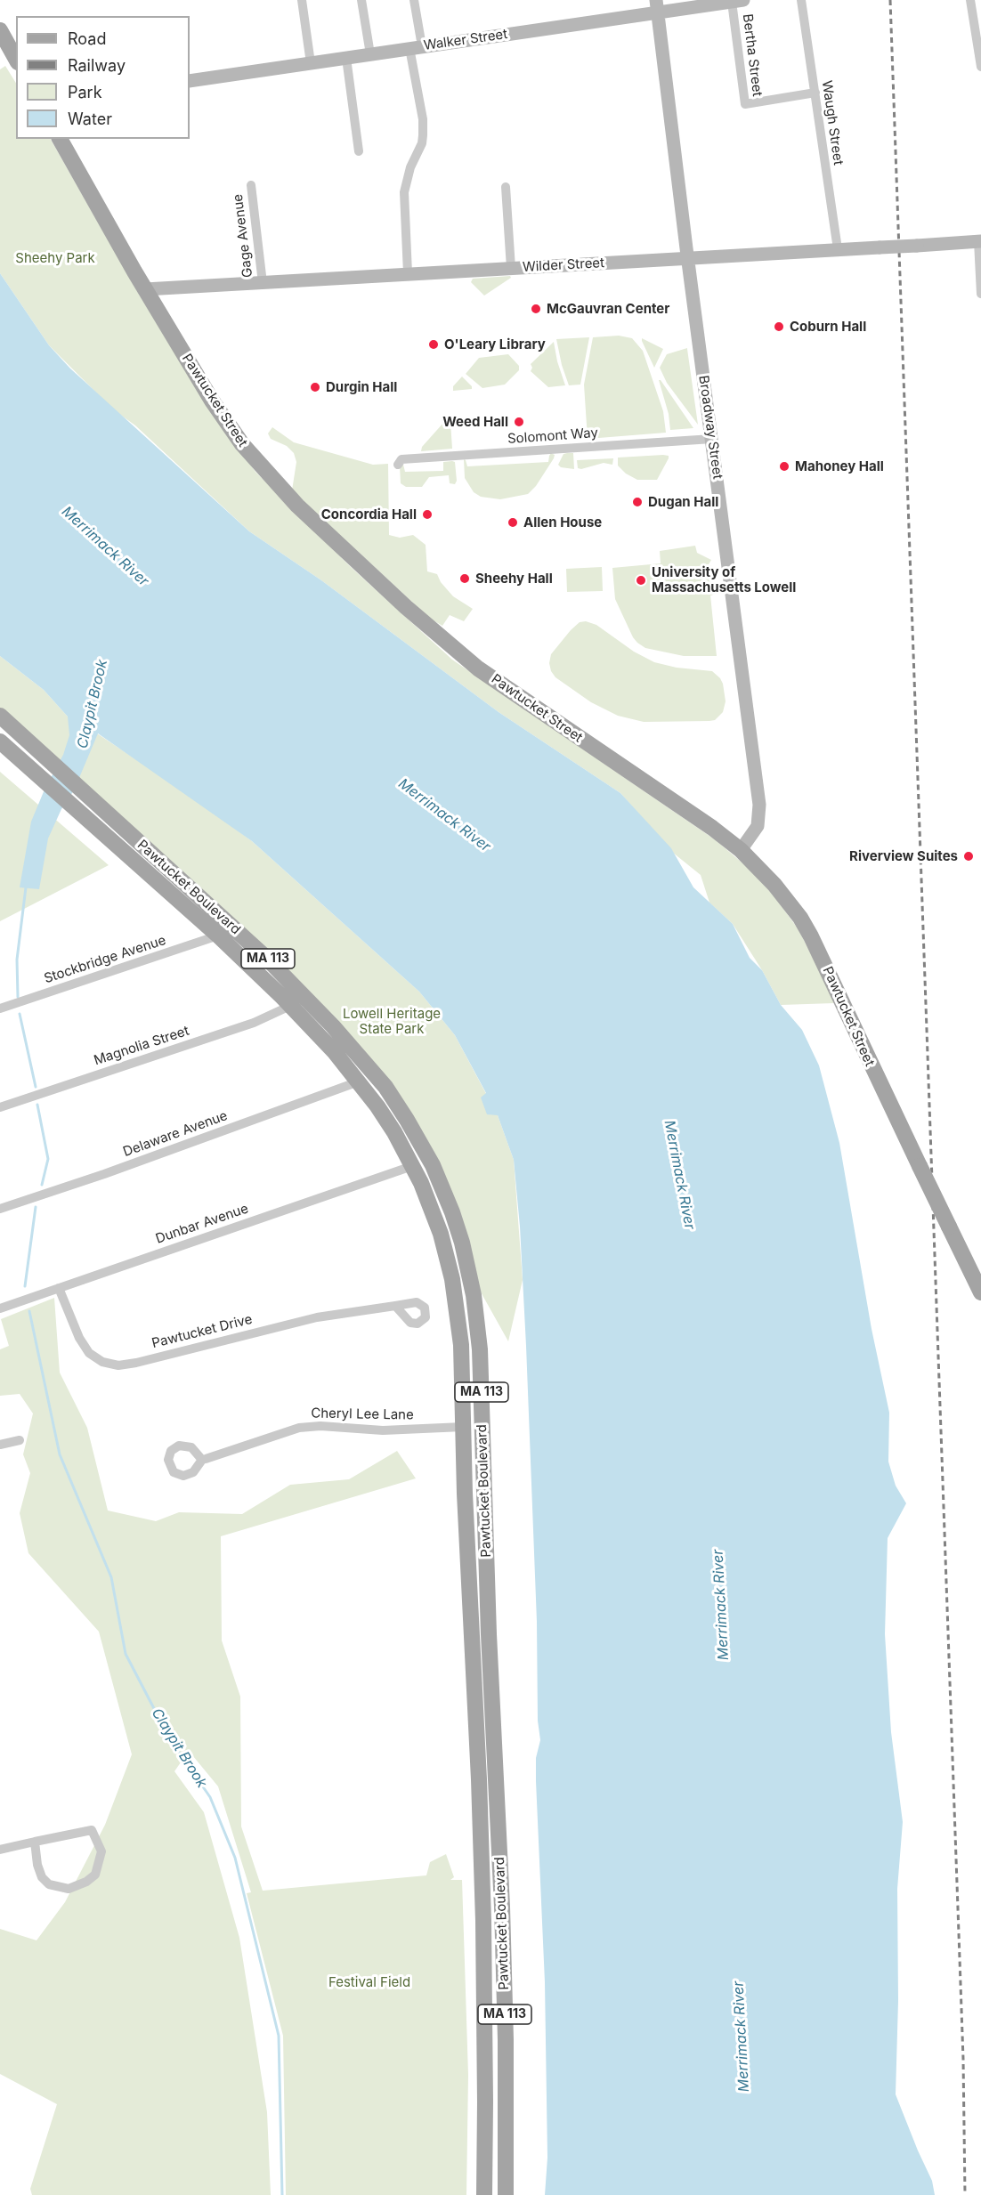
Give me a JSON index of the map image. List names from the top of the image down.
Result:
{
  "streets": {
    "main road": ["Pawtucket Street", "Pawtucket Boulevard", "MA 113"],
    "street": [
      "Walker Street",
      "Bertha Street",
      "Waugh Street",
      "Gage Avenue",
      "Wilder Street",
      "Broadway Street",
      "Solomont Way",
      "Stockbridge Avenue",
      "Magnolia Street",
      "Delaware Avenue",
      "Dunbar Avenue",
      "Pawtucket Drive",
      "Cheryl Lee Lane"
    ]
  },
  "crossings": [
    ["Walker Street", "Bertha Street"],
    ["Walker Street", "Broadway Street"],
    ["Bertha Street", "Waugh Street"],
    ["Waugh Street", "Wilder Street"],
    ["Gage Avenue", "Wilder Street"],
    ["Wilder Street", "Pawtucket Street"],
    ["Wilder Street", "Broadway Street"],
    ["Pawtucket Street", "Broadway Street"],
    ["Broadway Street", "Solomont Way"],
    ["Pawtucket Boulevard", "Stockbridge Avenue"],
    ["Pawtucket Boulevard", "Magnolia Street"],
    ["Pawtucket Boulevard", "Delaware Avenue"],
    ["Pawtucket Boulevard", "Dunbar Avenue"],
    ["Pawtucket Boulevard", "Cheryl Lee Lane"],
    ["Dunbar Avenue", "Pawtucket Drive"]
  ],
  "water": ["Merrimack River", "Claypit Brook"],
  "parks": ["Sheehy Park", "Lowell Heritage State Park", "Festival Field"],
  "places": [
    "McGauvran Center",
    "Coburn Hall",
    "O'Leary Library",
    "Durgin Hall",
    "Weed Hall",
    "Mahoney Hall",
    "Dugan Hall",
    "Concordia Hall",
    "Allen House",
    "Sheehy Hall",
    "University of Massachusetts Lowell",
    "Riverview Suites"
  ],
  "legend": [
    "Road",
    "Railway",
    "Park",
    "Water"
  ]
}
